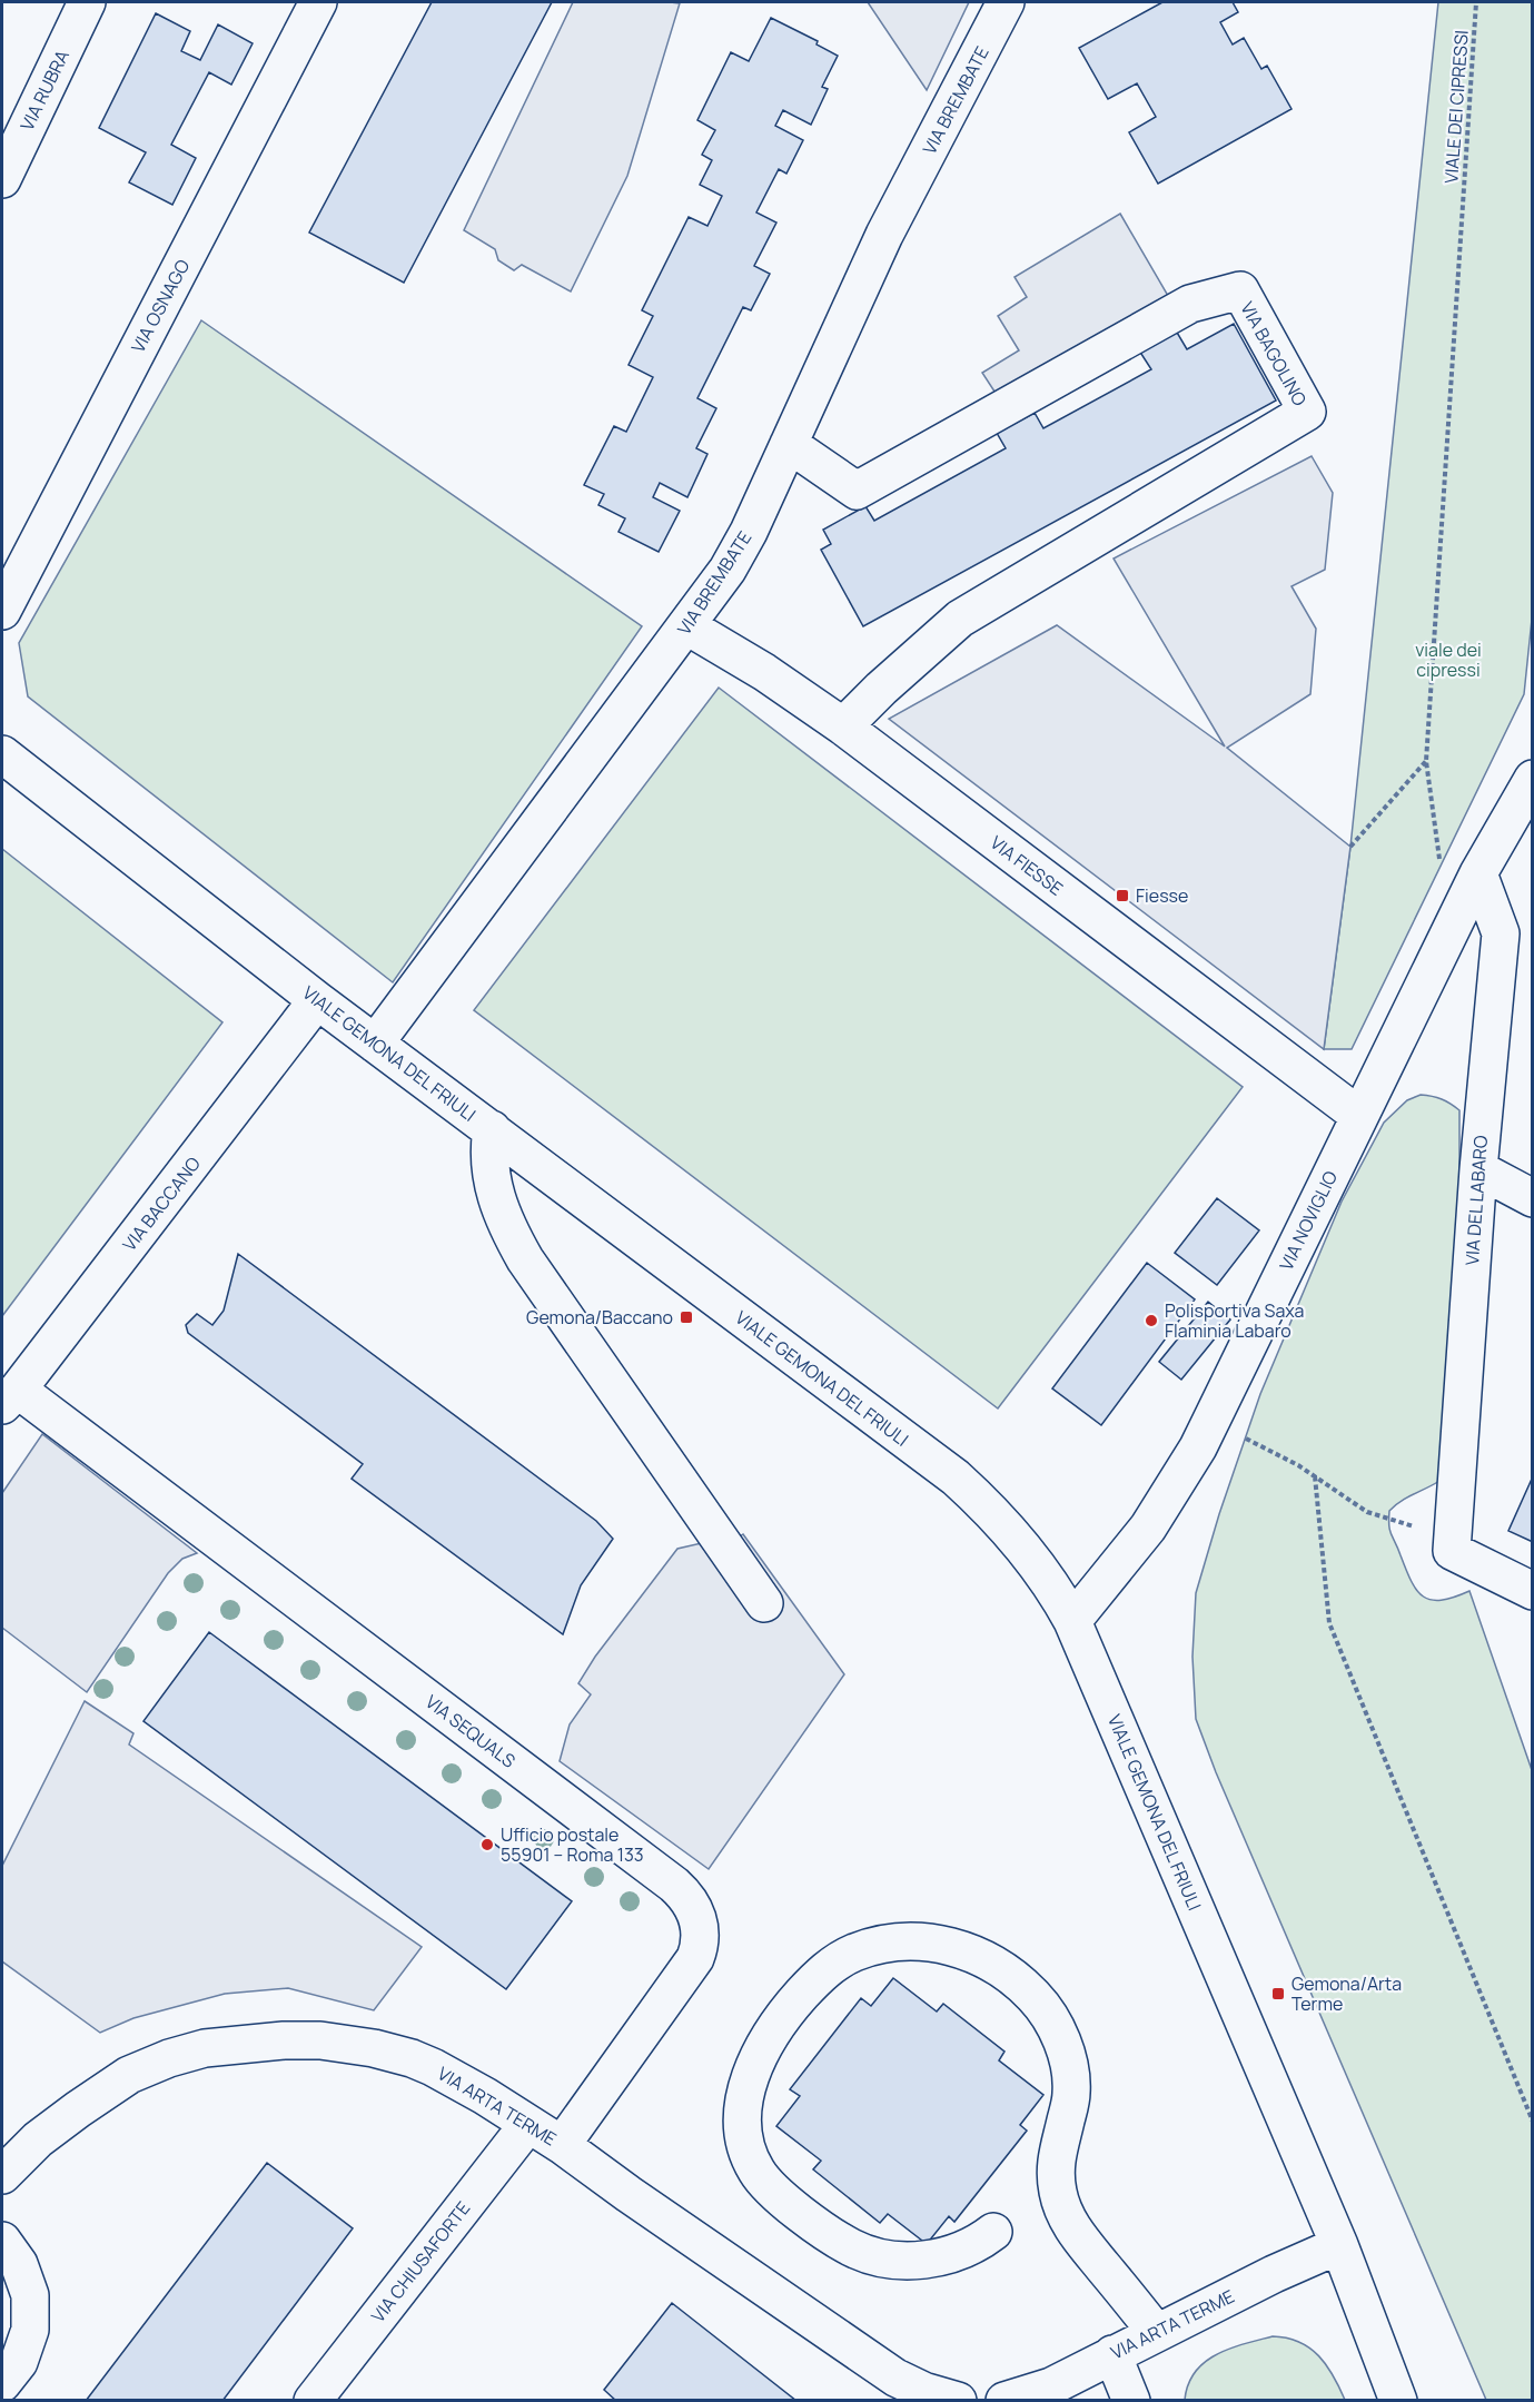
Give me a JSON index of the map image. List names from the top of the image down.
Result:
{
  "streets": {
    "street": [
      "VIA RUBRA",
      "VIA BREMBATE",
      "VIA OSNAGO",
      "VIA BAGOLINO",
      "VIA FIESSE",
      "VIALE GEMONA DEL FRIULI",
      "VIA DEL LABARO",
      "VIA BACCANO",
      "VIA NOVIGLIO",
      "VIA SEQUALS",
      "VIA ARTA TERME",
      "VIA CHIUSAFORTE"
    ],
    "path": ["VIALE DEI CIPRESSI"]
  },
  "crossings": [
    ["VIA BREMBATE", "VIA BAGOLINO"],
    ["VIA BREMBATE", "VIA FIESSE"],
    ["VIA BREMBATE", "VIALE GEMONA DEL FRIULI"],
    ["VIA BAGOLINO", "VIA FIESSE"],
    ["VIA FIESSE", "VIA NOVIGLIO"],
    ["VIALE GEMONA DEL FRIULI", "VIA BACCANO"],
    ["VIALE GEMONA DEL FRIULI", "VIA NOVIGLIO"],
    ["VIALE GEMONA DEL FRIULI", "VIA ARTA TERME"],
    ["VIA DEL LABARO", "VIA NOVIGLIO"],
    ["VIA BACCANO", "VIA SEQUALS"],
    ["VIA SEQUALS", "VIA ARTA TERME"],
    ["VIA ARTA TERME", "VIA CHIUSAFORTE"]
  ],
  "parks": ["viale dei cipressi"],
  "places": {
    "transit": ["Fiesse", "Gemona/Baccano", "Gemona/Arta Terme"],
    "other": ["Polisportiva Saxa Flaminia Labaro", "Ufficio postale 55901 – Roma 133"]
  }
}
